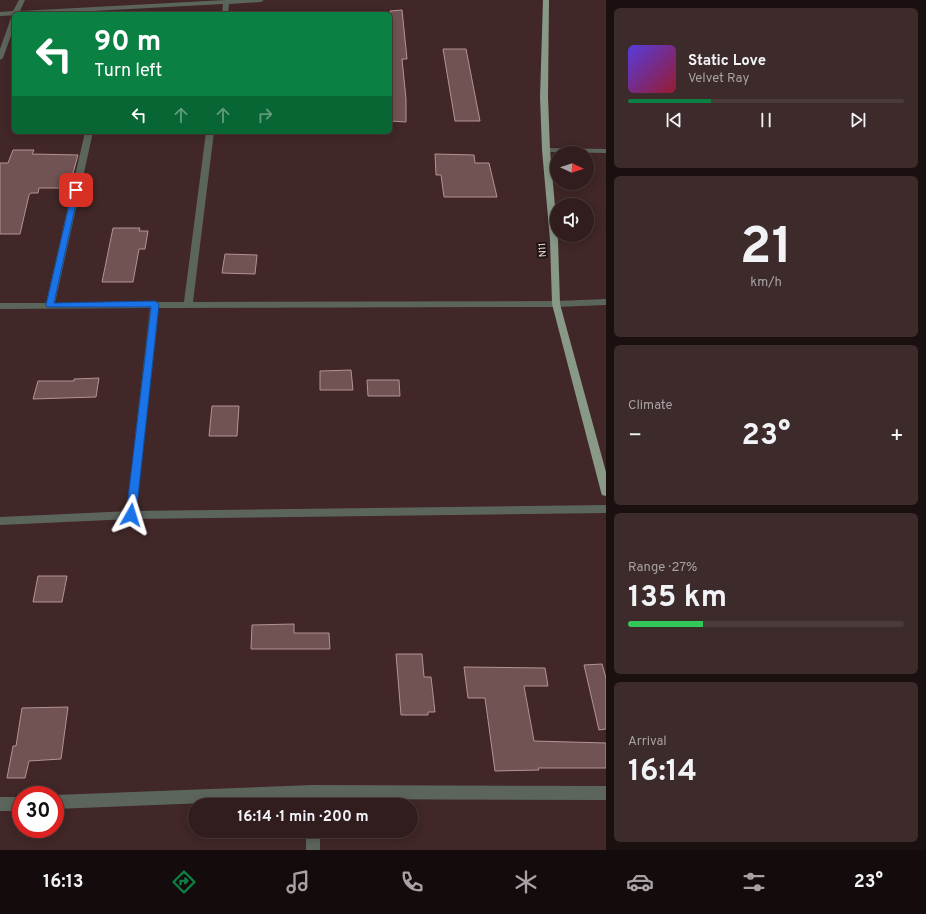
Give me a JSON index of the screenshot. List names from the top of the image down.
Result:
{
  "streets": {
    "main road": ["N11"]
  },
  "north": "right",
  "page": {
    "turn": ["90 m", "Turn left"],
    "song": ["Static Love", "Velvet Ray"],
    "tile": [
      ["21", "km/h"],
      "Climate",
      ["Range · 27%", "135 km"],
      ["Arrival", "16:14"]
    ],
    "heat": ["−", "23°", "+"],
    "limit": "30",
    "trip": "16:14 · 1 min · 200 m",
    "tabs": ["16:13", "23°"]
  }
}
